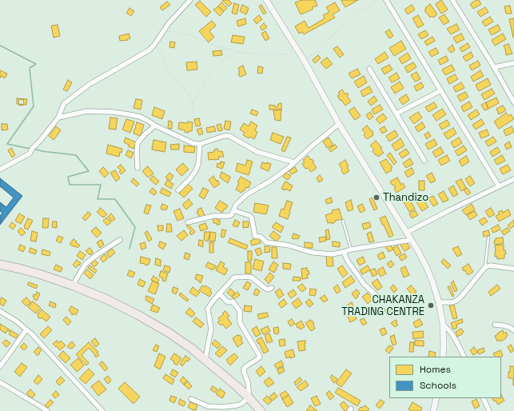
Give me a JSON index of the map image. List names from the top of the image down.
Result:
{
  "places": ["Thandizo", "CHAKANZA TRADING CENTRE"],
  "legend": ["Homes", "Schools"]
}
